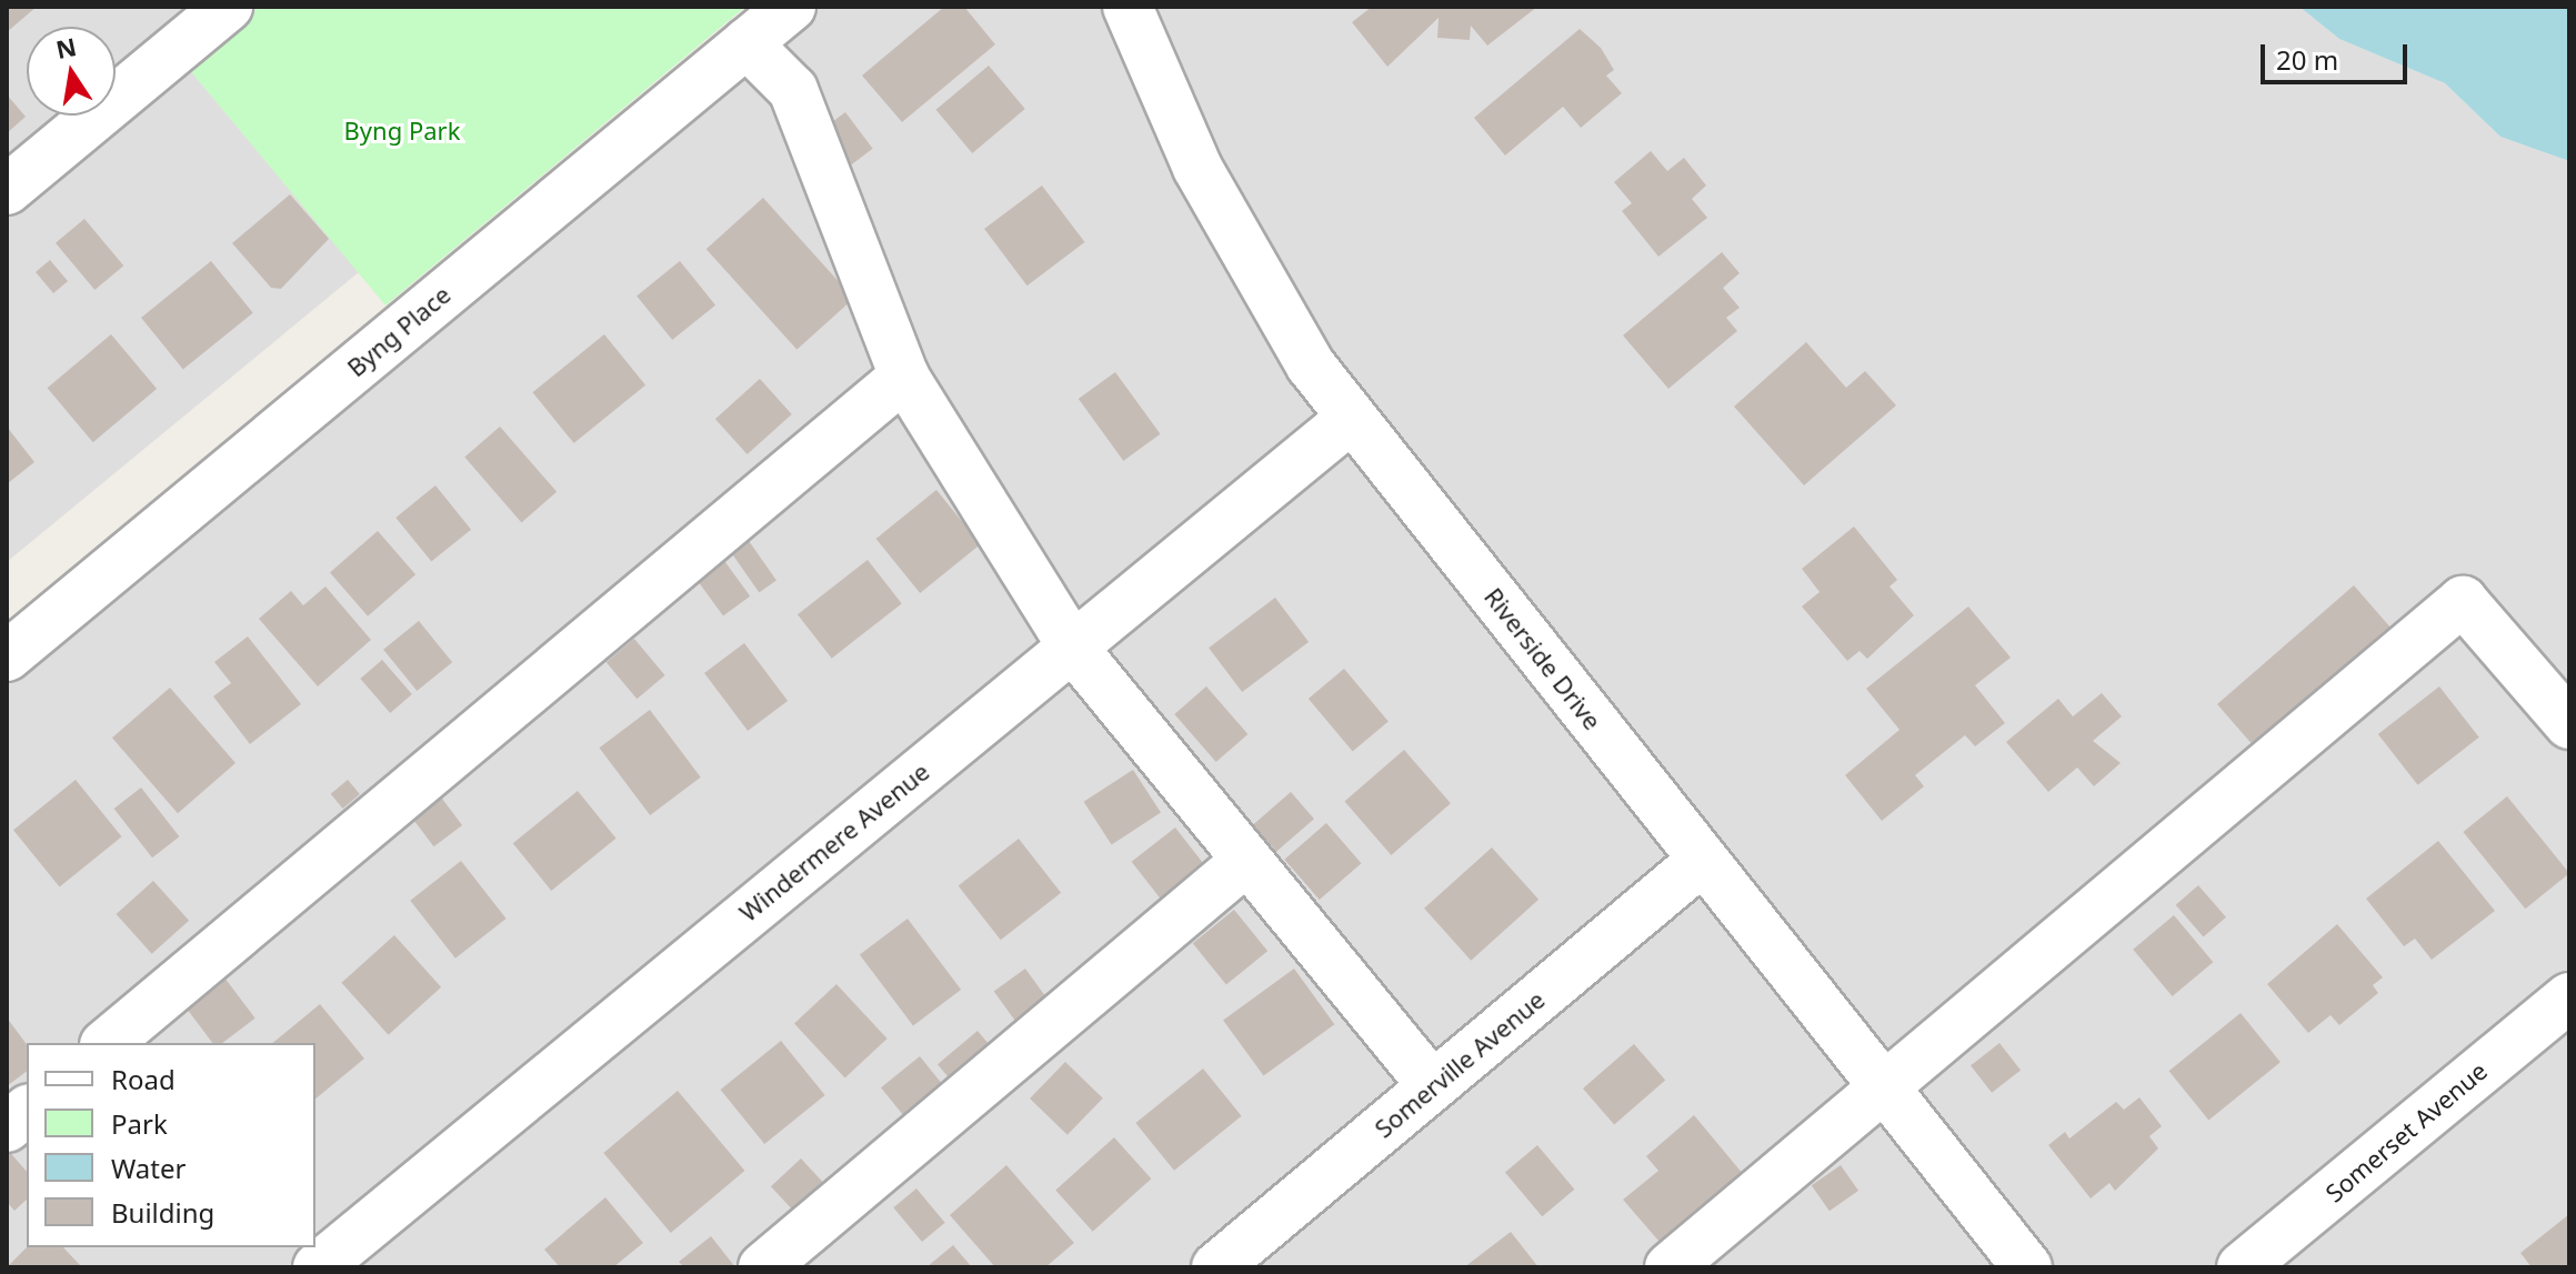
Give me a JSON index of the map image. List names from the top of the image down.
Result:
{
  "streets": {
    "street": [
      "Byng Place",
      "Riverside Drive",
      "Windermere Avenue",
      "Somerville Avenue",
      "Somerset Avenue"
    ]
  },
  "crossings": [
    ["Riverside Drive", "Windermere Avenue"],
    ["Riverside Drive", "Somerville Avenue"]
  ],
  "parks": ["Byng Park"],
  "legend": [
    "Road",
    "Park",
    "Water",
    "Building"
  ],
  "scale_bar": "20 m",
  "north": "top"
}
